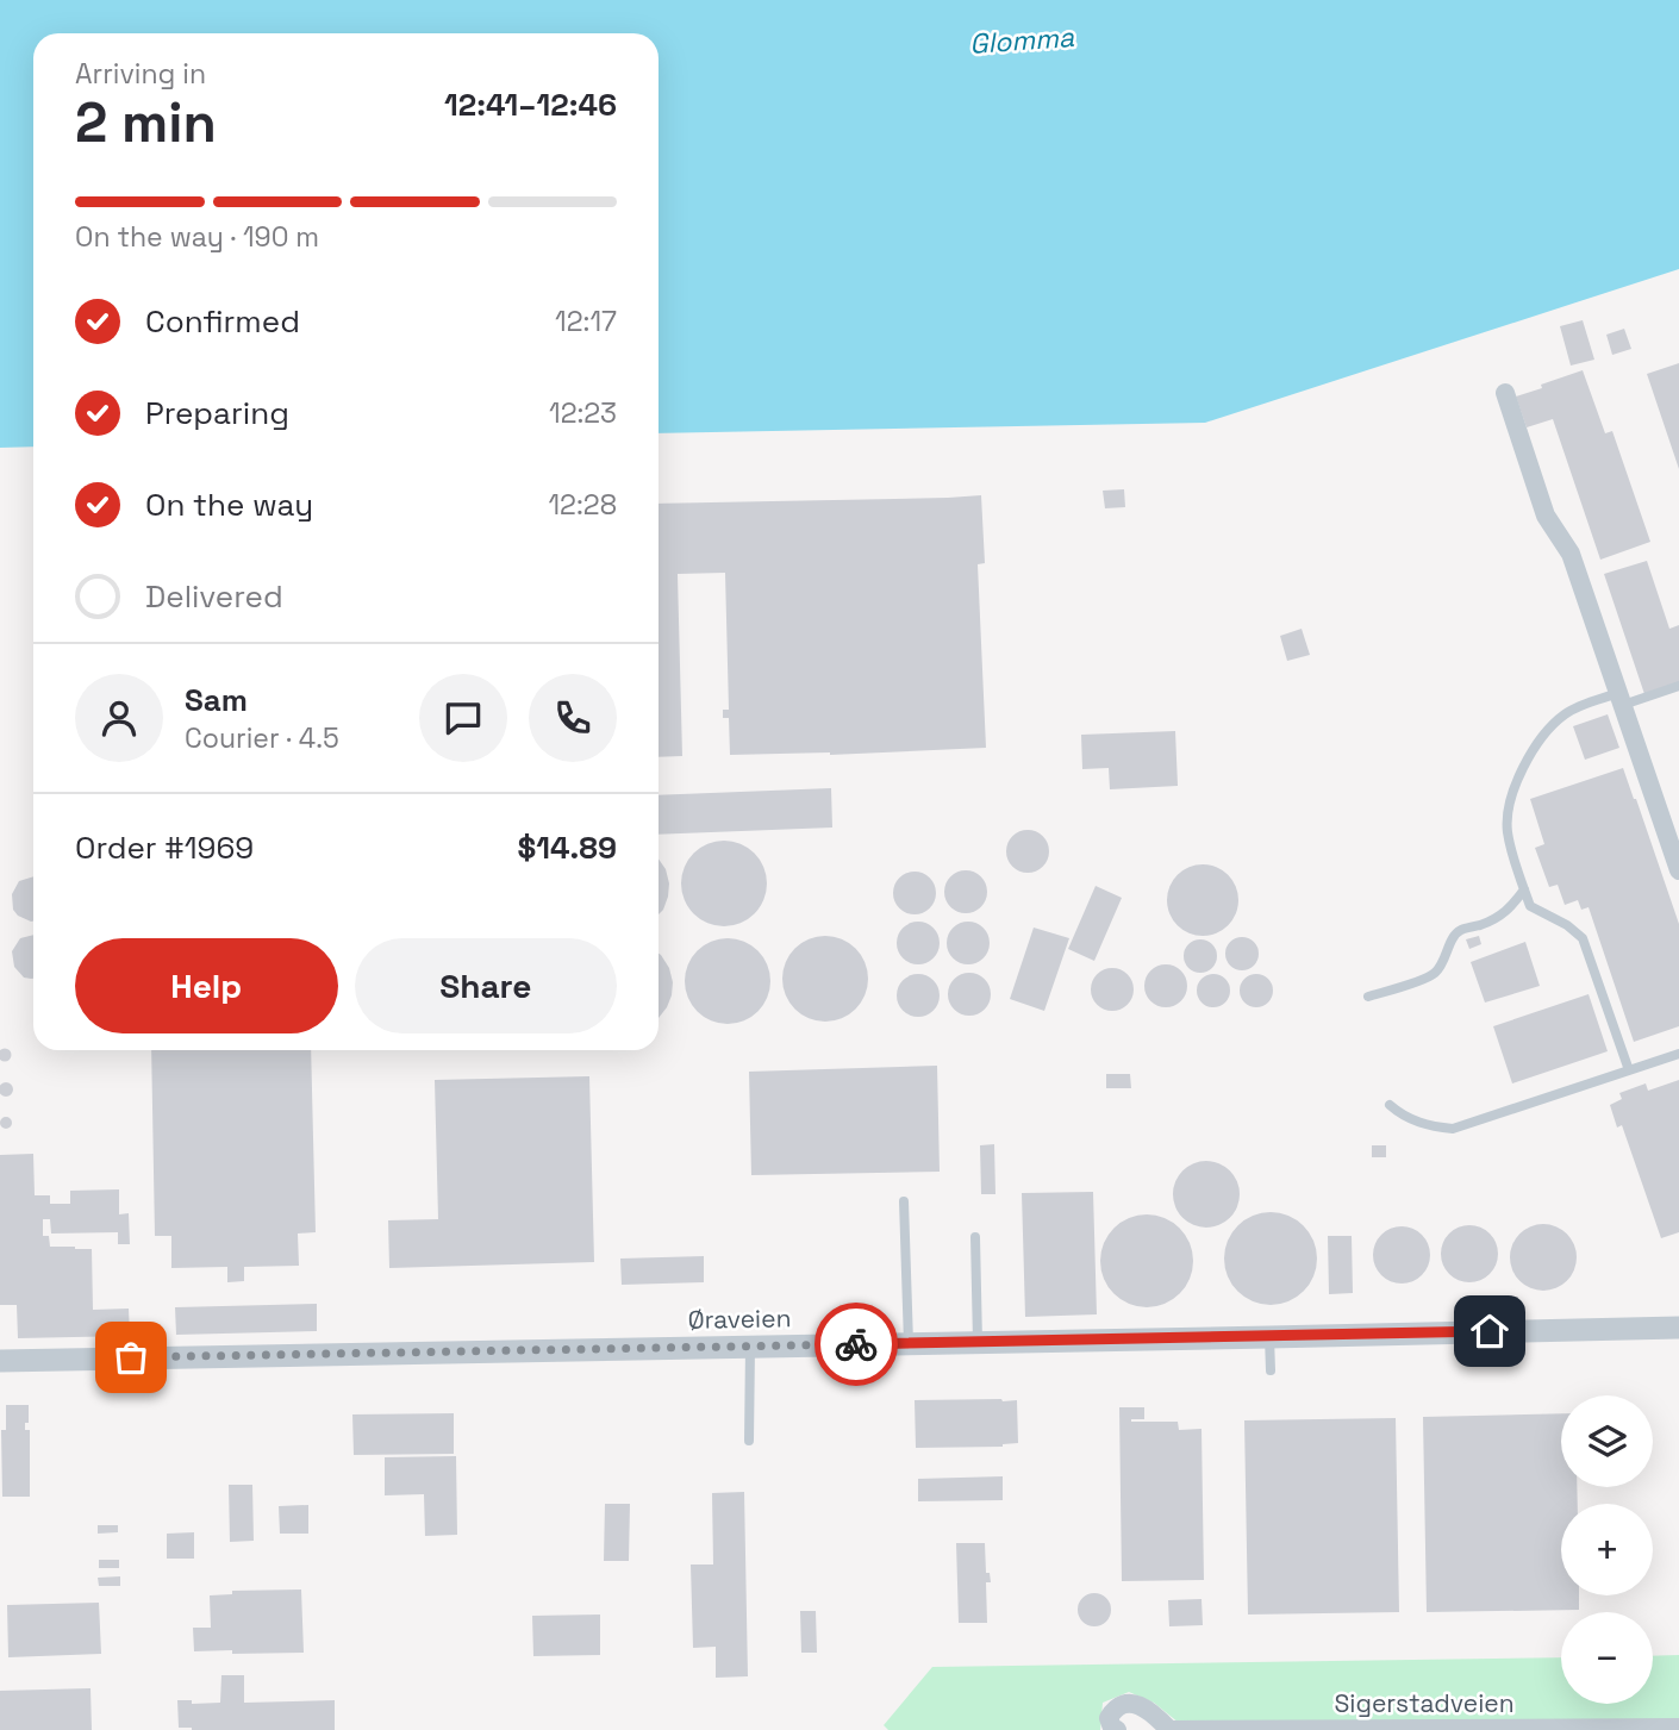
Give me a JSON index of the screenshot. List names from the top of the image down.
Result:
{
  "streets": {
    "street": ["Øraveien", "Sigerstadveien"]
  },
  "water": ["Glomma"],
  "page": {
    "heading": ["2 min", "Arriving in", "12:41–12:46"],
    "panel": [
      "Sam",
      "Courier · 4.5",
      "Order #1969",
      "$14.89"
    ],
    "bar": "On the way · 190 m",
    "list": [
      ["Confirmed", "12:17"],
      ["Preparing", "12:23"],
      ["On the way", "12:28"],
      "Delivered"
    ],
    "buttons": ["Help", "Share"],
    "map_buttons": ["+", "−"]
  }
}
